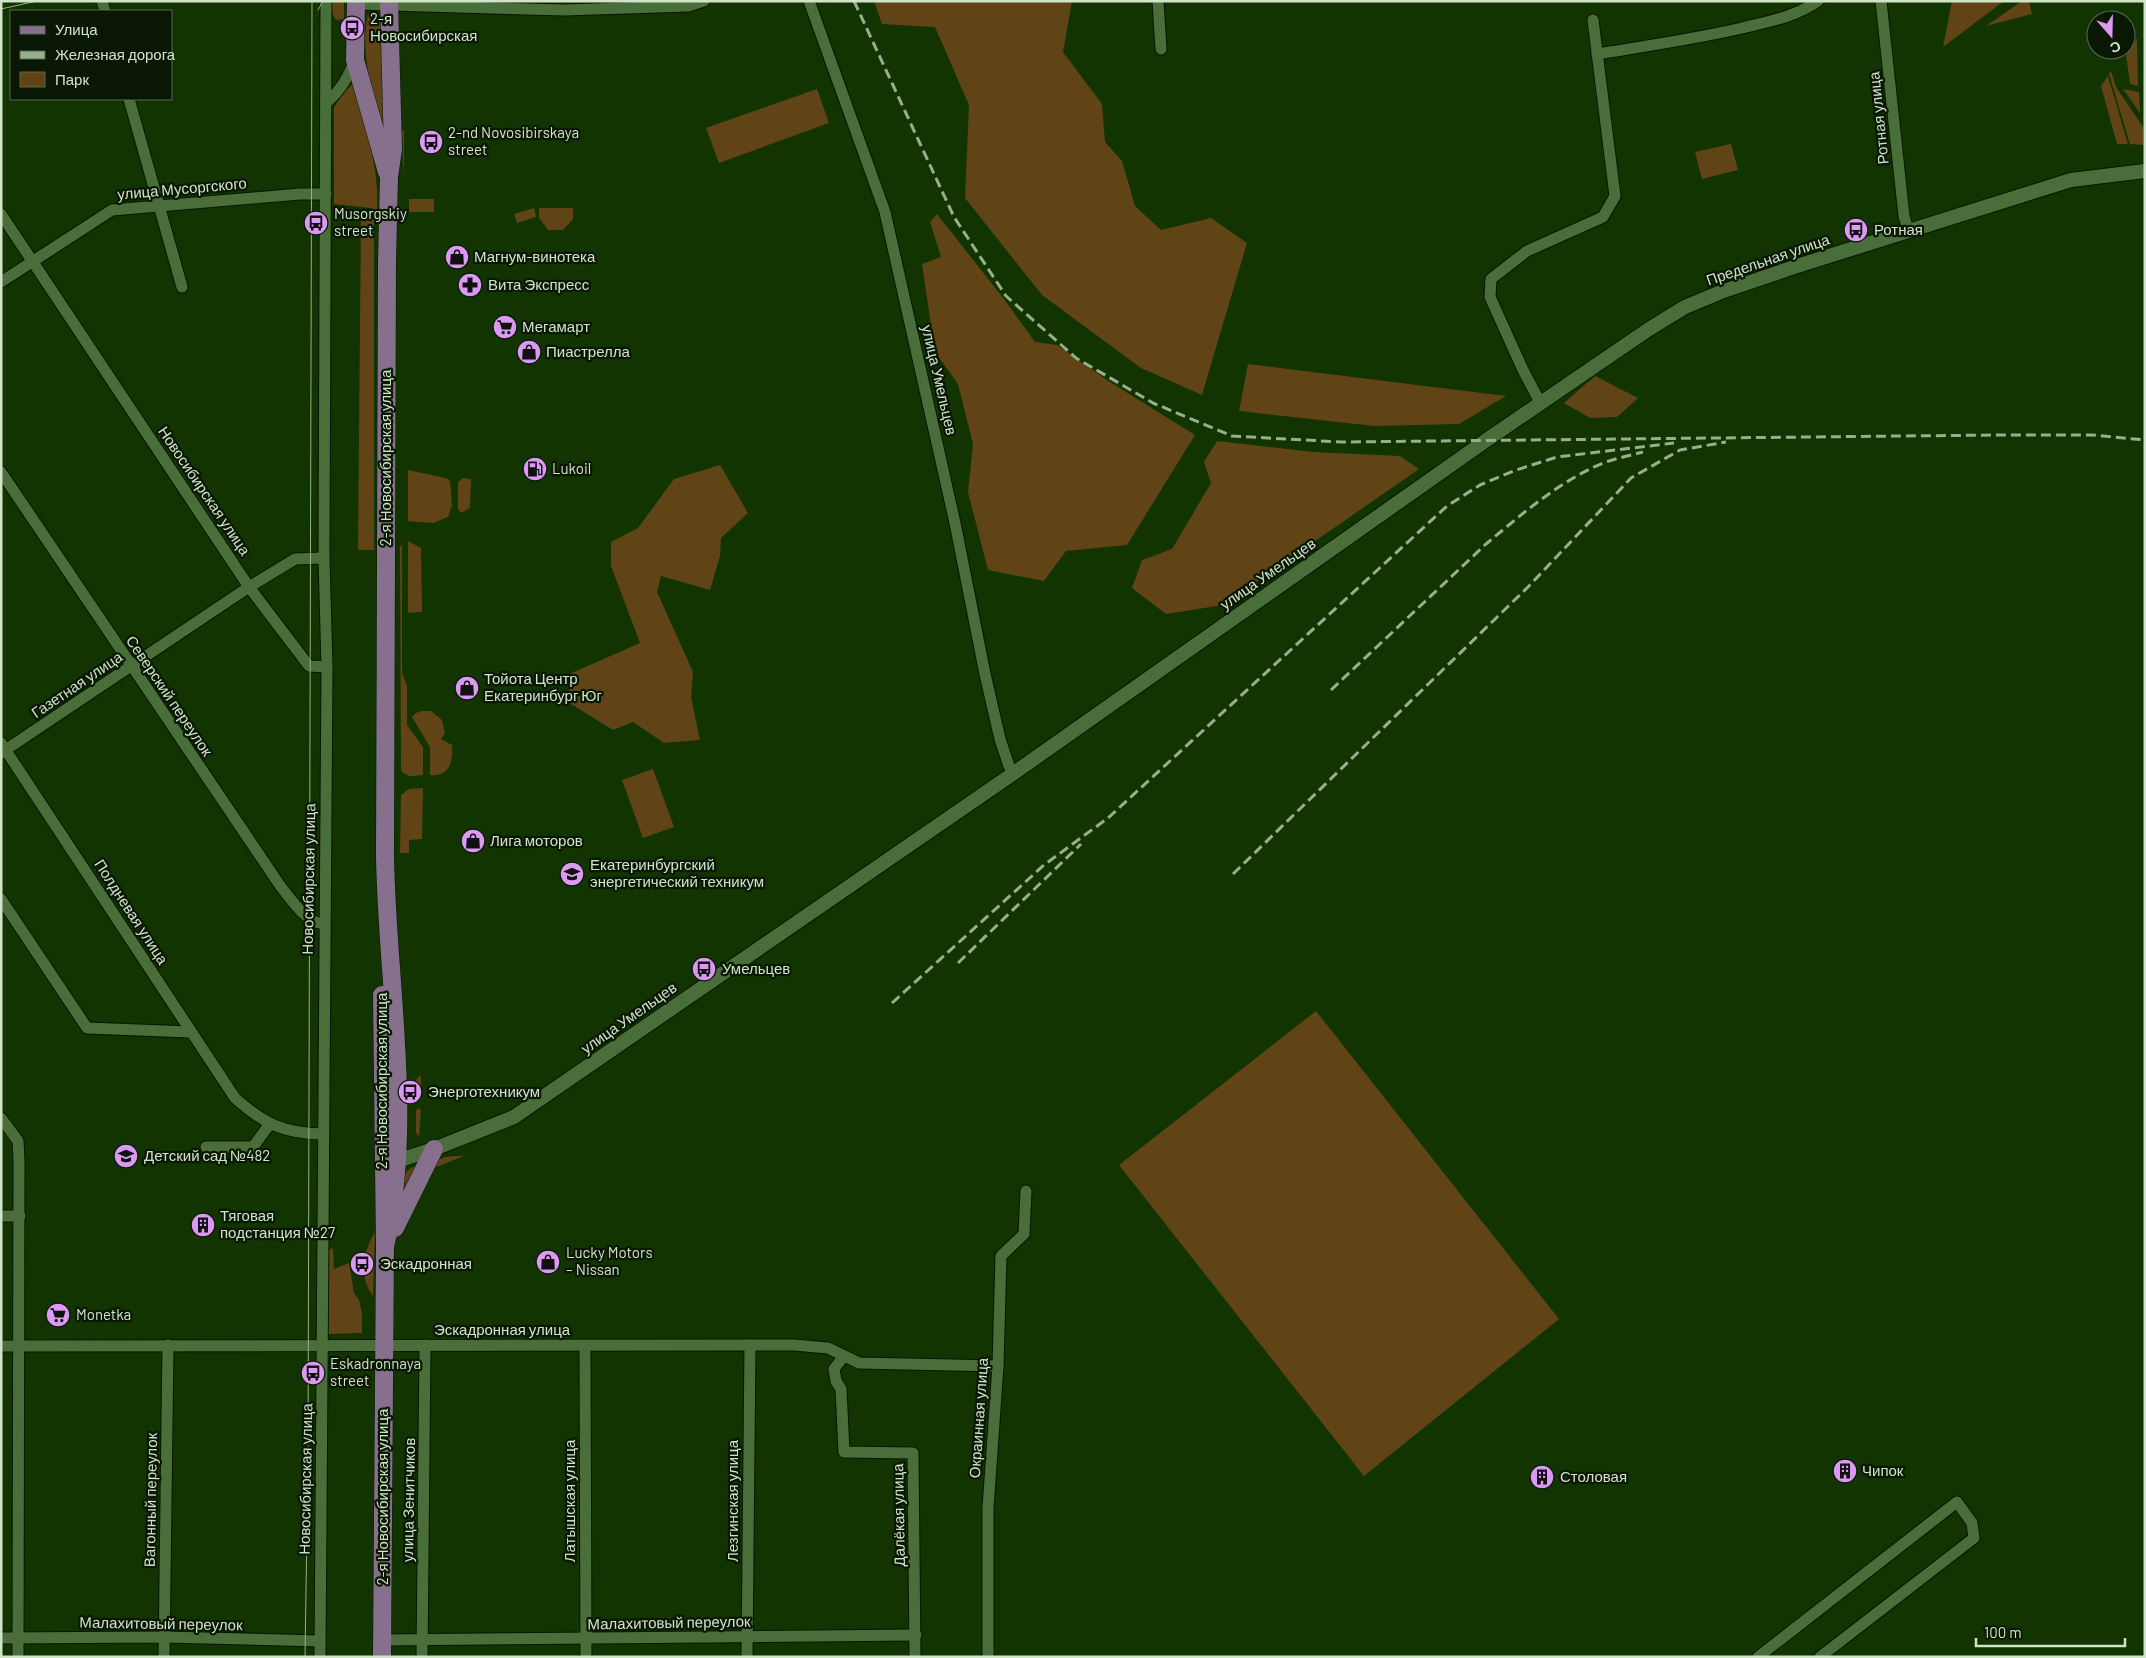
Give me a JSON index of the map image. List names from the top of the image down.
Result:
{
  "streets": {
    "main road": ["2-я Новосибирская улица"],
    "street": [
      "Ротная улица",
      "улица Мусоргского",
      "Предельная улица",
      "улица Умельцев",
      "Новосибирская улица",
      "Газетная улица",
      "Северский переулок",
      "Полдневая улица",
      "Эскадронная улица",
      "Окраинная улица",
      "Вагонный переулок",
      "улица Зенитчиков",
      "Латышская улица",
      "Лезгинская улица",
      "Далёкая улица",
      "Малахитовый переулок"
    ]
  },
  "crossings": [
    ["Ротная улица", "Предельная улица"],
    ["улица Мусоргского", "Новосибирская улица"],
    ["Предельная улица", "улица Умельцев"],
    ["улица Умельцев", "2-я Новосибирская улица"],
    ["2-я Новосибирская улица", "Эскадронная улица"],
    ["2-я Новосибирская улица", "Малахитовый переулок"],
    ["Новосибирская улица", "Газетная улица"],
    ["Новосибирская улица", "Северский переулок"],
    ["Новосибирская улица", "Эскадронная улица"],
    ["Новосибирская улица", "Малахитовый переулок"],
    ["Газетная улица", "Северский переулок"],
    ["Газетная улица", "Полдневая улица"],
    ["Эскадронная улица", "Окраинная улица"],
    ["Эскадронная улица", "Вагонный переулок"],
    ["Эскадронная улица", "улица Зенитчиков"],
    ["Эскадронная улица", "Латышская улица"],
    ["Эскадронная улица", "Лезгинская улица"],
    ["Эскадронная улица", "Далёкая улица"],
    ["Вагонный переулок", "Малахитовый переулок"],
    ["улица Зенитчиков", "Малахитовый переулок"],
    ["Латышская улица", "Малахитовый переулок"],
    ["Лезгинская улица", "Малахитовый переулок"],
    ["Далёкая улица", "Малахитовый переулок"]
  ],
  "places": {
    "bus stop": [
      "2-я Новосибирская",
      "2-nd Novosibirskaya street",
      "Musorgskiy street",
      "Ротная",
      "Умельцев",
      "Энерготехникум",
      "Эскадронная",
      "Eskadronnaya street"
    ],
    "shop": [
      "Магнум-винотека",
      "Пиастрелла",
      "Тойота Центр Екатеринбург Юг",
      "Лига моторов",
      "Lucky Motors – Nissan"
    ],
    "pharmacy": ["Вита Экспресс"],
    "supermarket": ["Мегамарт", "Monetka"],
    "fuel station": ["Lukoil"],
    "school or university": ["Екатеринбургский энергетический техникум", "Детский сад №482"],
    "building": ["Тяговая подстанция №27", "Чипок", "Столовая"]
  },
  "legend": ["Улица", "Железная дорога", "Парк"],
  "scale_bar": "100 m",
  "north": "bottom"
}
